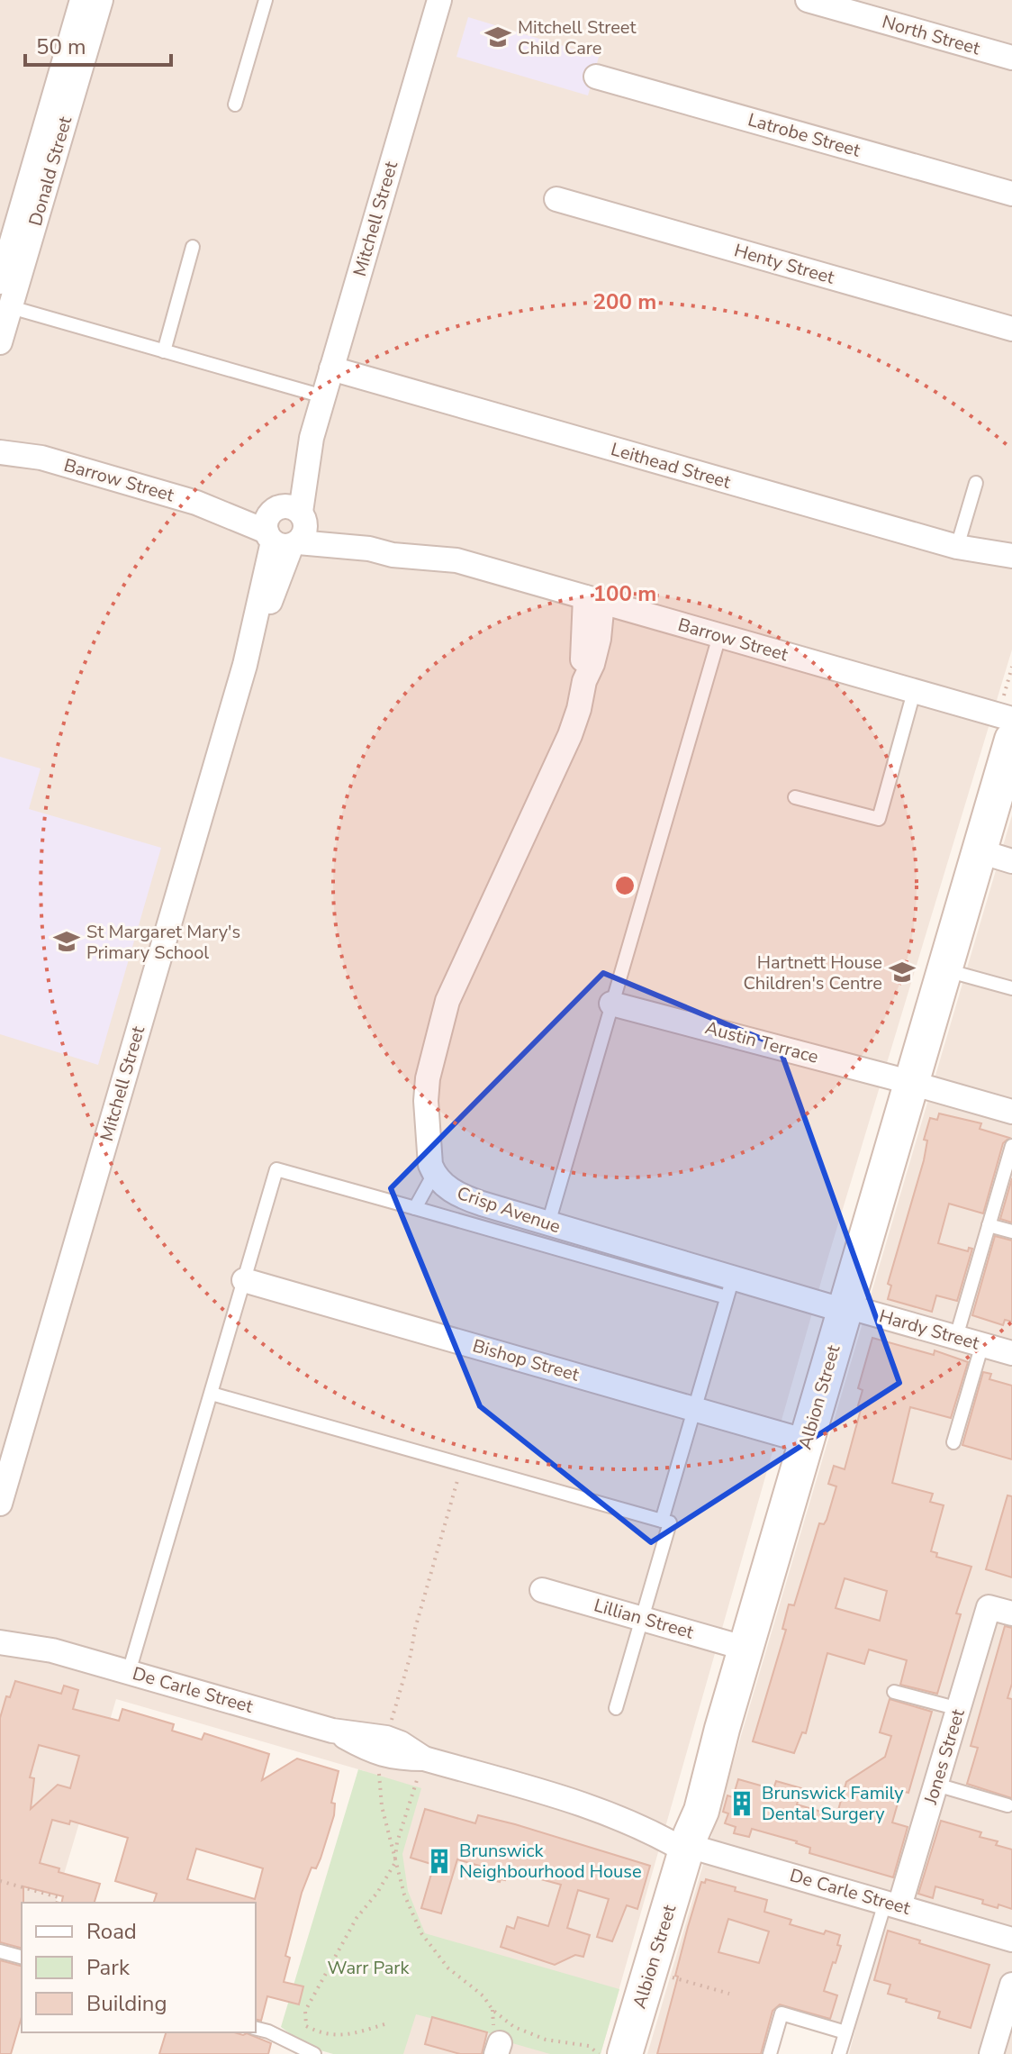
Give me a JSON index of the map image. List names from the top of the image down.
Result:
{
  "streets": {
    "street": [
      "North Street",
      "Latrobe Street",
      "Donald Street",
      "Mitchell Street",
      "Henty Street",
      "Leithead Street",
      "Barrow Street",
      "Austin Terrace",
      "Crisp Avenue",
      "Hardy Street",
      "Bishop Street",
      "Albion Street",
      "Lillian Street",
      "De Carle Street",
      "Jones Street"
    ]
  },
  "crossings": [
    ["Mitchell Street", "Leithead Street"],
    ["Mitchell Street", "Barrow Street"],
    ["Barrow Street", "Albion Street"],
    ["Austin Terrace", "Albion Street"],
    ["Crisp Avenue", "Hardy Street"],
    ["Crisp Avenue", "Albion Street"],
    ["Hardy Street", "Albion Street"],
    ["Bishop Street", "Albion Street"],
    ["Albion Street", "Lillian Street"],
    ["Albion Street", "De Carle Street"],
    ["De Carle Street", "Jones Street"]
  ],
  "parks": ["Warr Park"],
  "places": {
    "school or university": ["Mitchell Street Child Care", "St Margaret Mary's Primary School", "Hartnett House Children's Centre"],
    "building": ["Brunswick Family Dental Surgery", "Brunswick Neighbourhood House"]
  },
  "legend": ["Road", "Park", "Building"],
  "scale_bar": "50 m",
  "rings": ["200 m", "100 m"]
}
